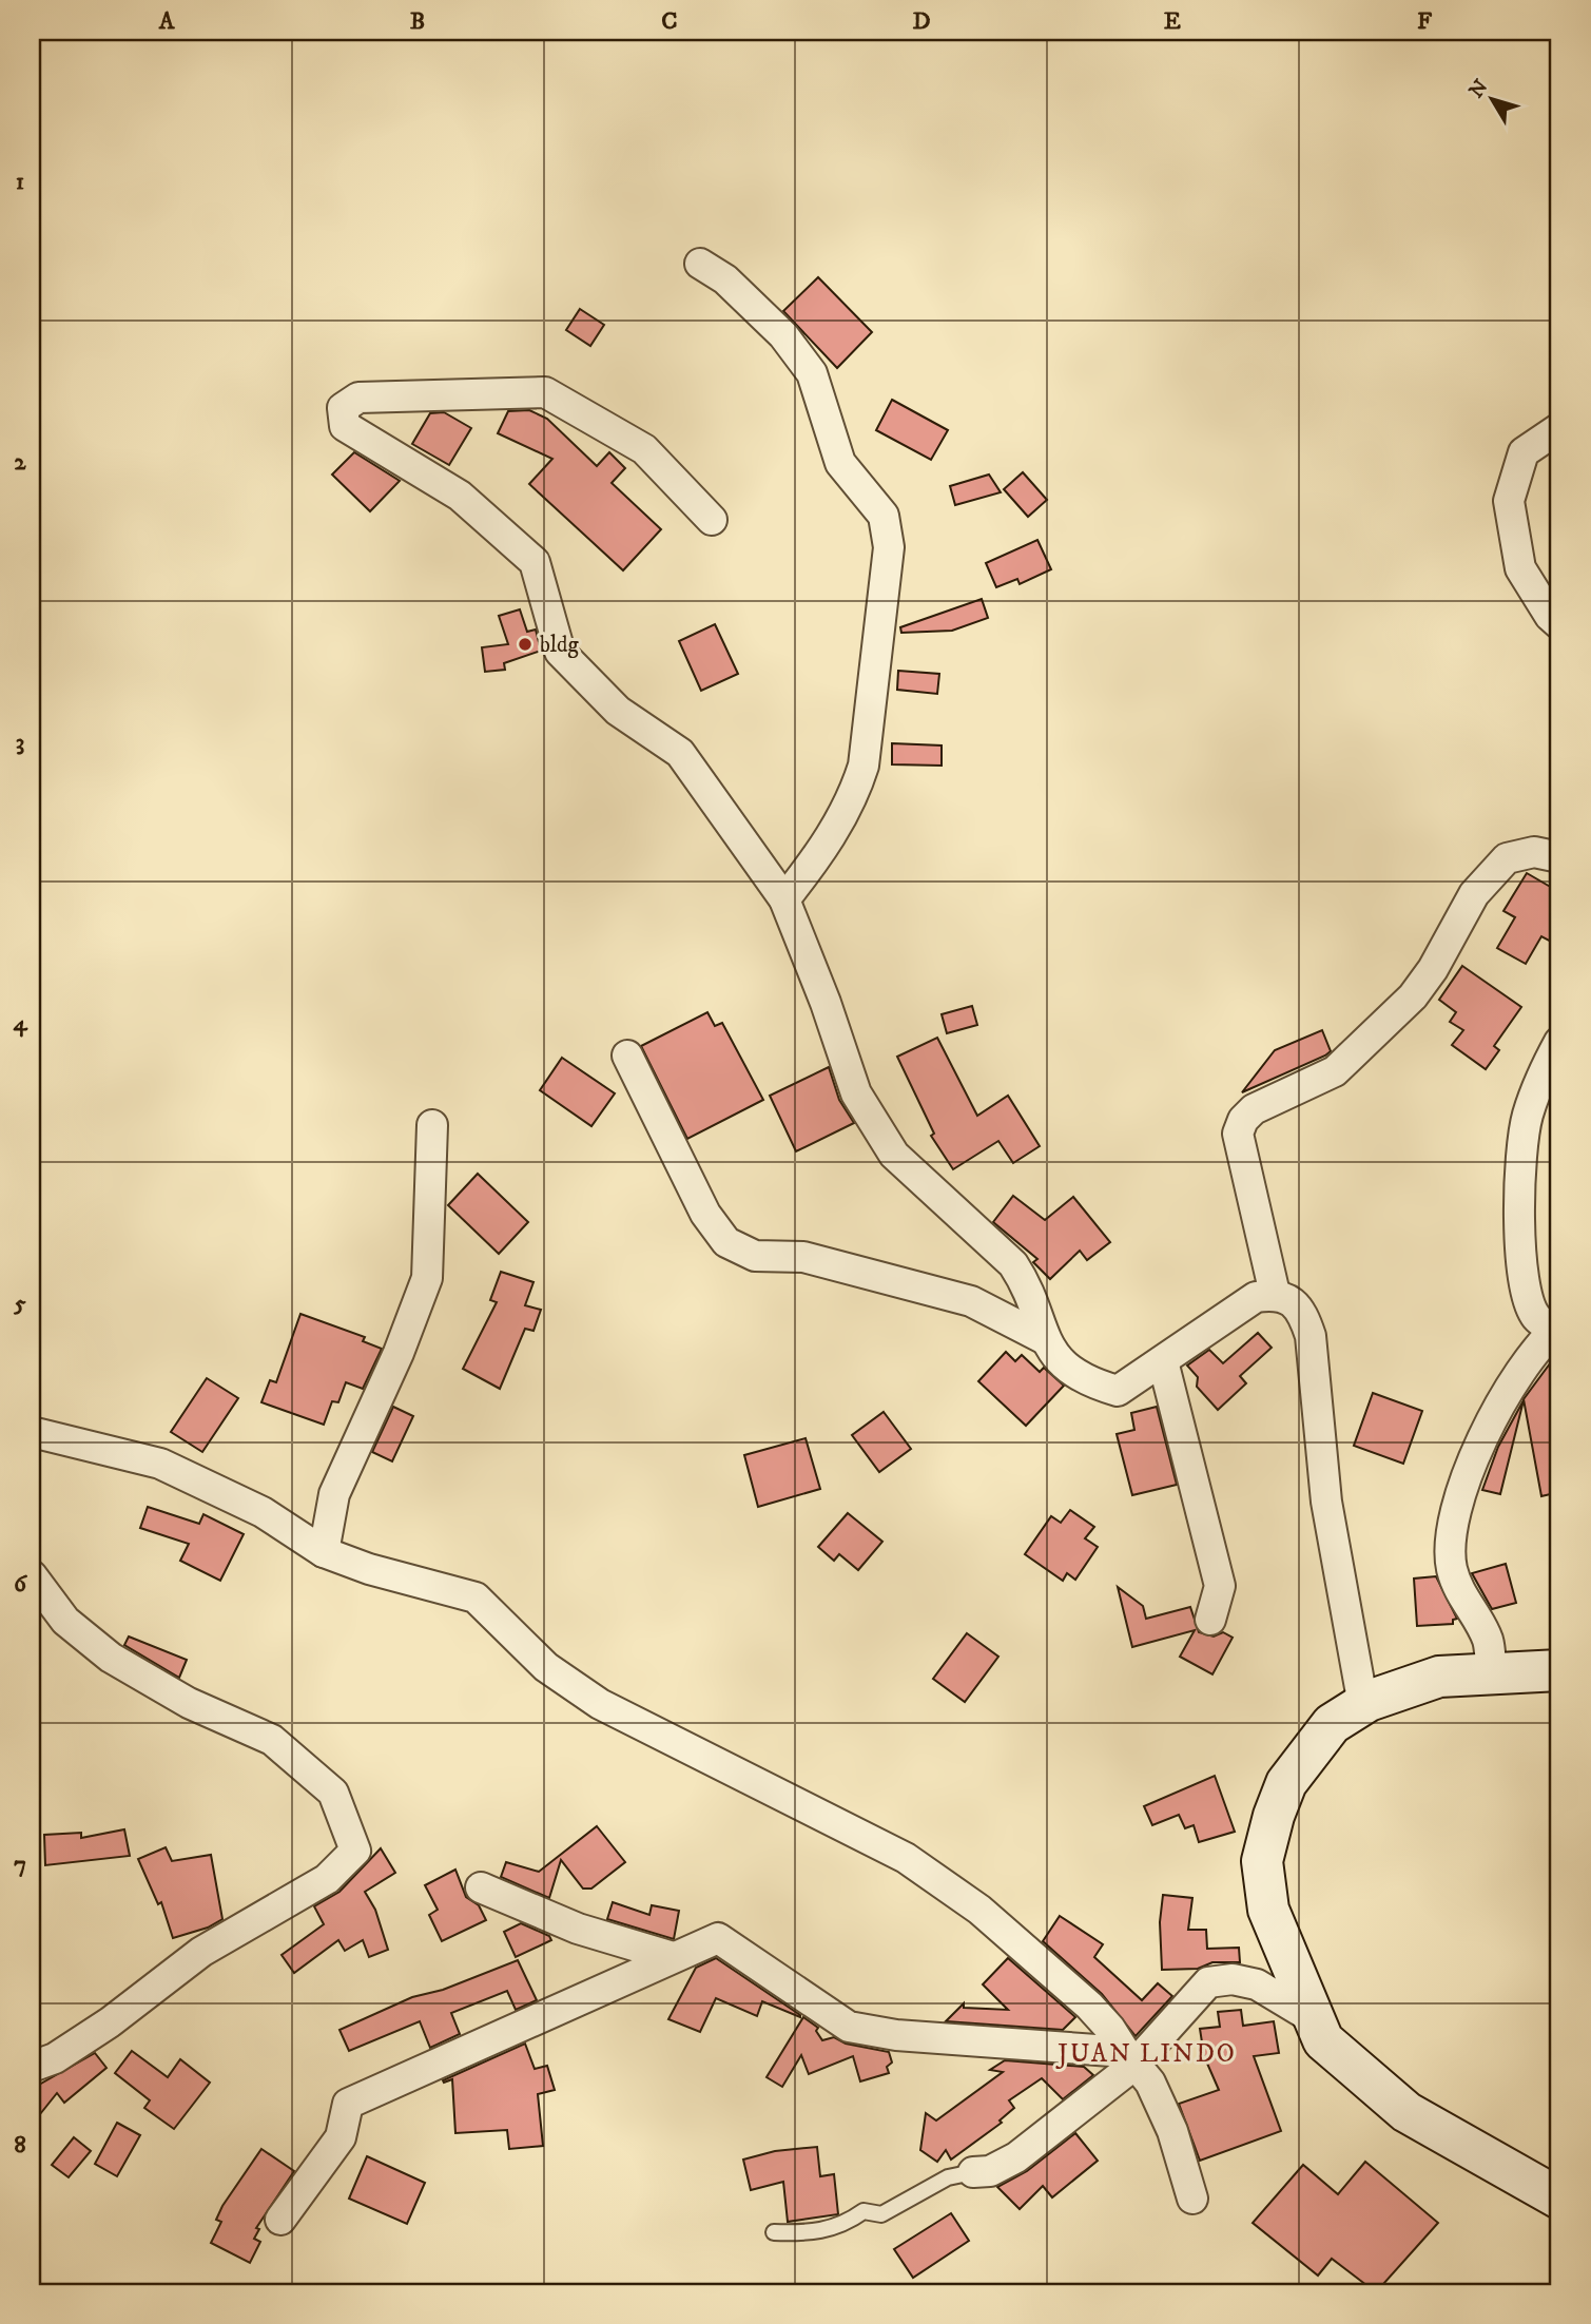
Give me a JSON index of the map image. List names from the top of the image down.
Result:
{
  "districts": ["JUAN LINDO"],
  "places": ["bldg"],
  "north": "top left",
  "grid": {
    "columns": [
      "A",
      "B",
      "C",
      "D",
      "E",
      "F"
    ],
    "rows": [
      "1",
      "2",
      "3",
      "4",
      "5",
      "6",
      "7",
      "8"
    ]
  }
}
